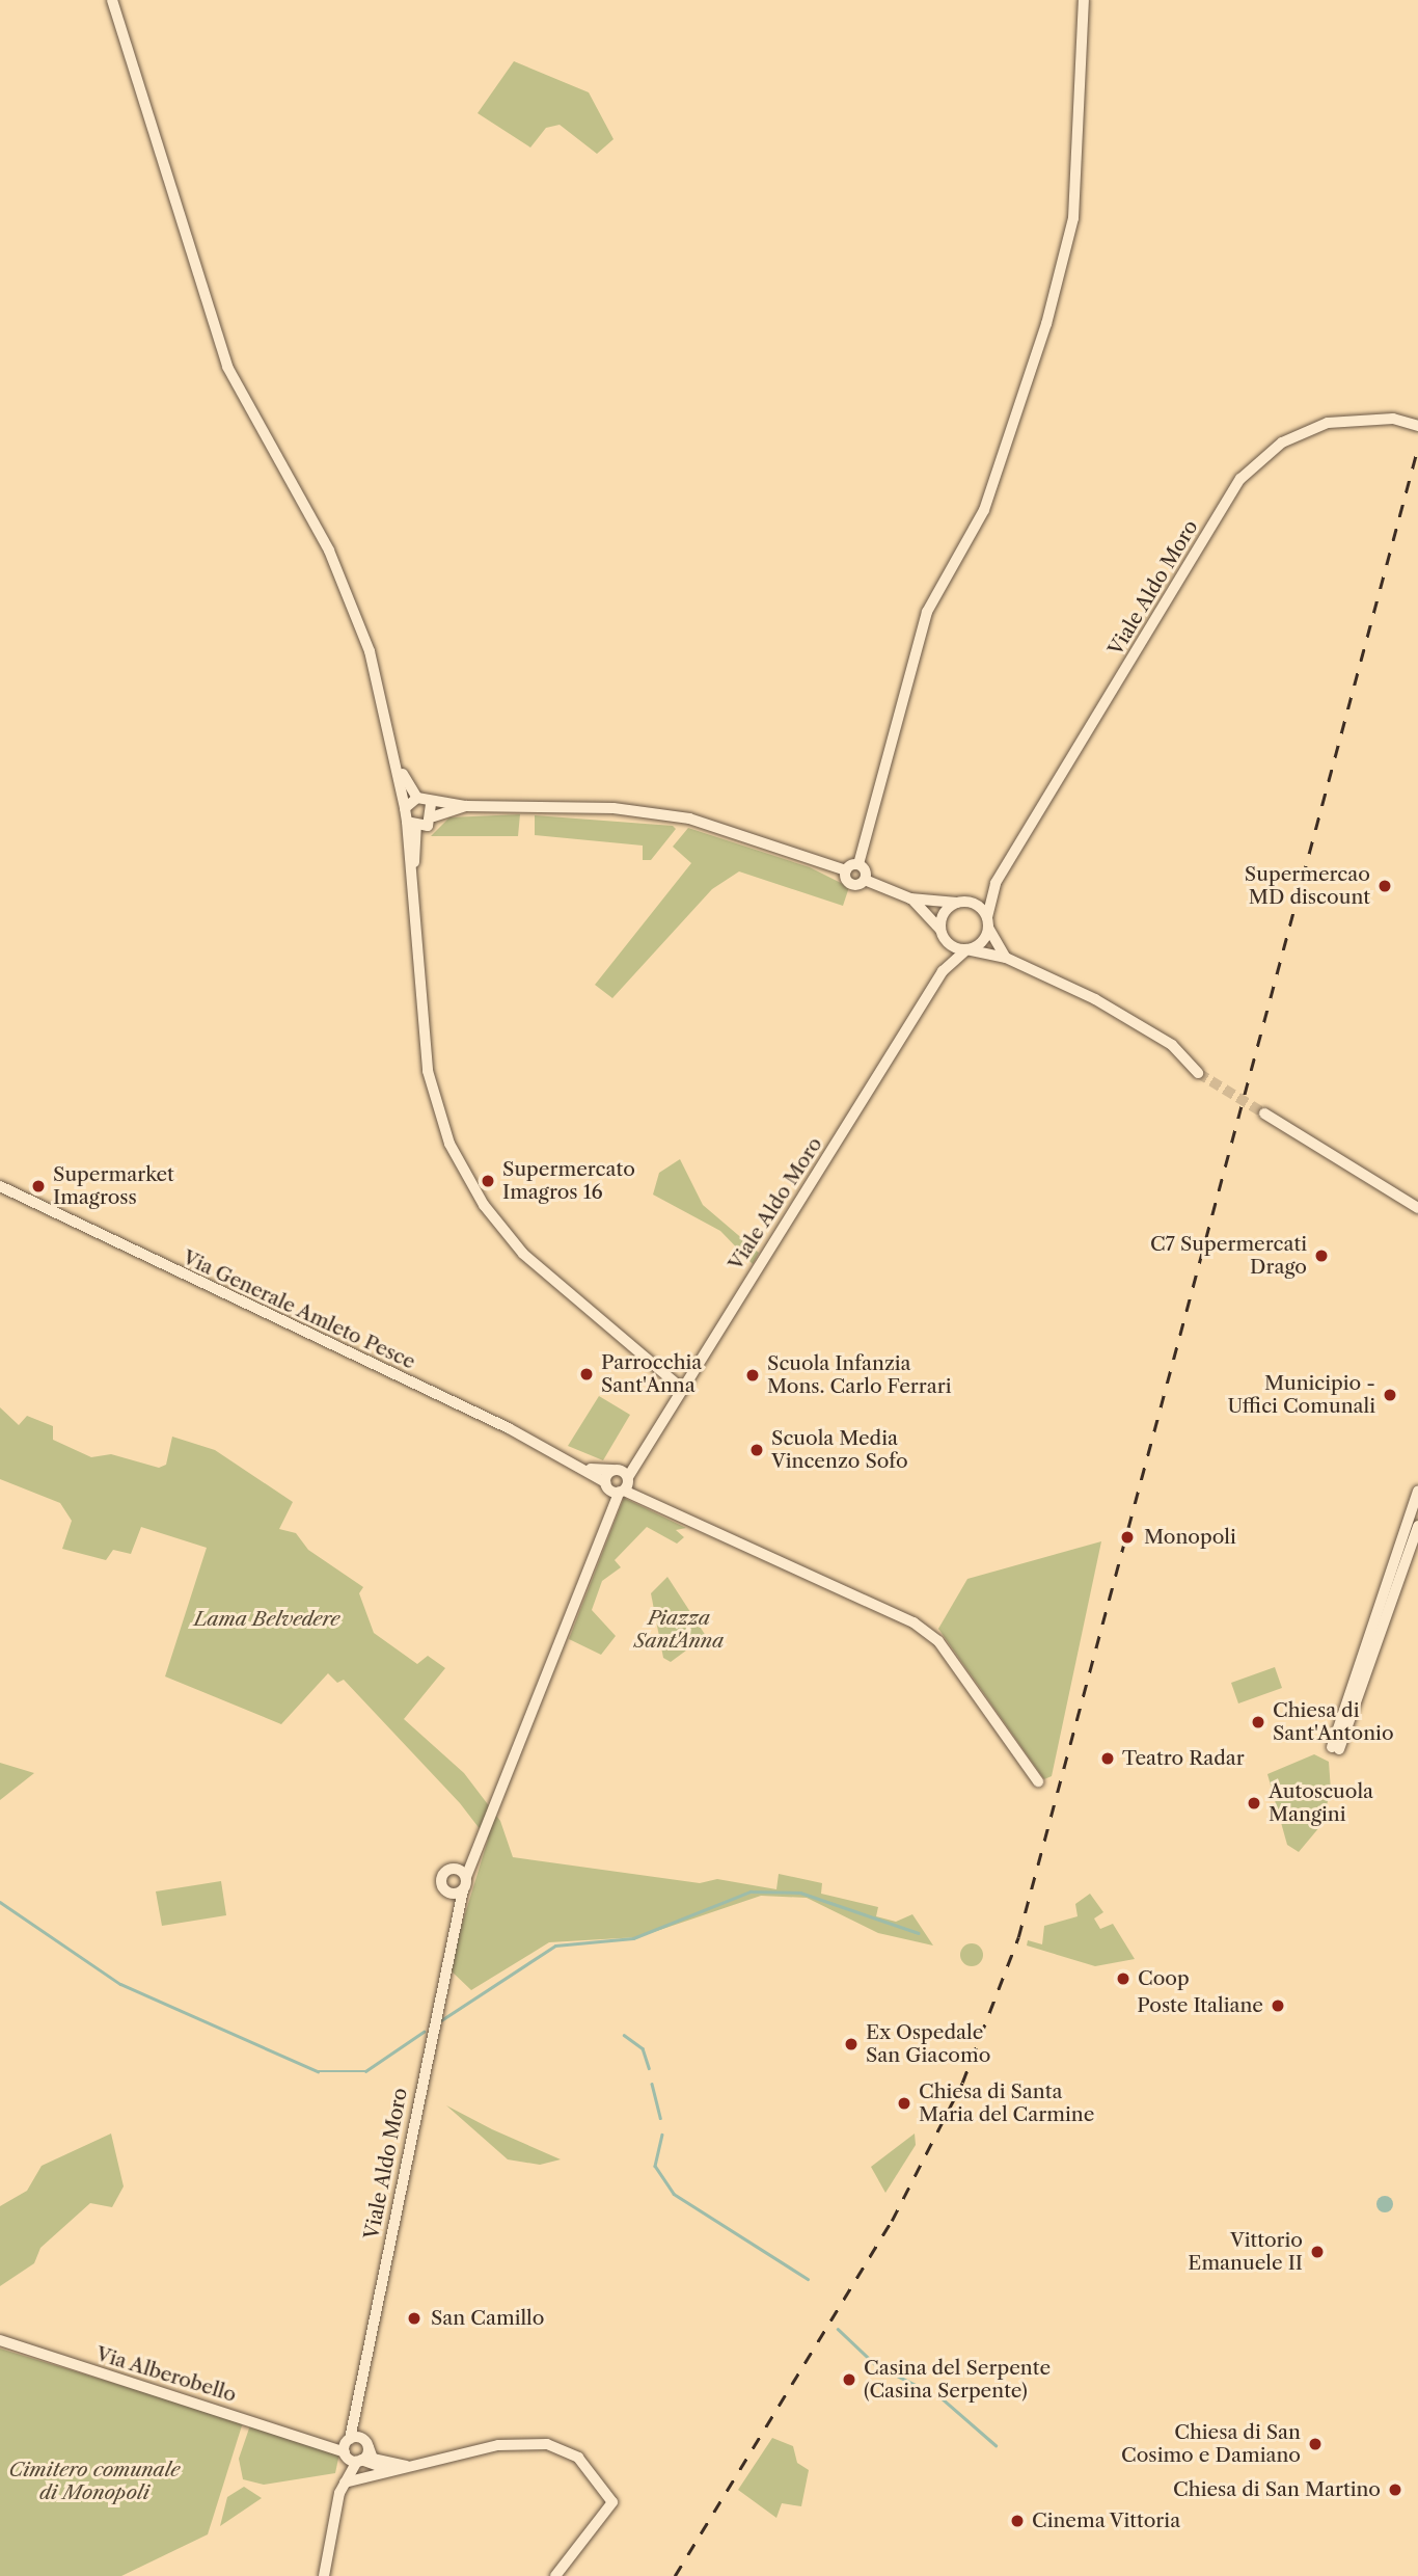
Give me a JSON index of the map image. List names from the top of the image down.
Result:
{
  "streets": {
    "main road": ["Viale Aldo Moro", "Via Alberobello"],
    "street": ["Via Generale Amleto Pesce"]
  },
  "crossings": [
    ["Viale Aldo Moro", "Via Generale Amleto Pesce"],
    ["Viale Aldo Moro", "Via Alberobello"]
  ],
  "parks": ["Piazza Sant'Anna", "Lama Belvedere", "Cimitero comunale di Monopoli"],
  "places": [
    "Supermercao MD discount",
    "Supermercato Imagros 16",
    "Supermarket Imagross",
    "C7 Supermercati Drago",
    "Parrocchia Sant'Anna",
    "Scuola Infanzia Mons. Carlo Ferrari",
    "Municipio - Uffici Comunali",
    "Scuola Media Vincenzo Sofo",
    "Monopoli",
    "Chiesa di Sant'Antonio",
    "Teatro Radar",
    "Autoscuola Mangini",
    "Coop",
    "Poste Italiane",
    "Ex Ospedale San Giacomo",
    "Chiesa di Santa Maria del Carmine",
    "Vittorio Emanuele II",
    "San Camillo",
    "Casina del Serpente (Casina Serpente)",
    "Chiesa di San Cosimo e Damiano",
    "Chiesa di San Martino",
    "Cinema Vittoria"
  ]
}
